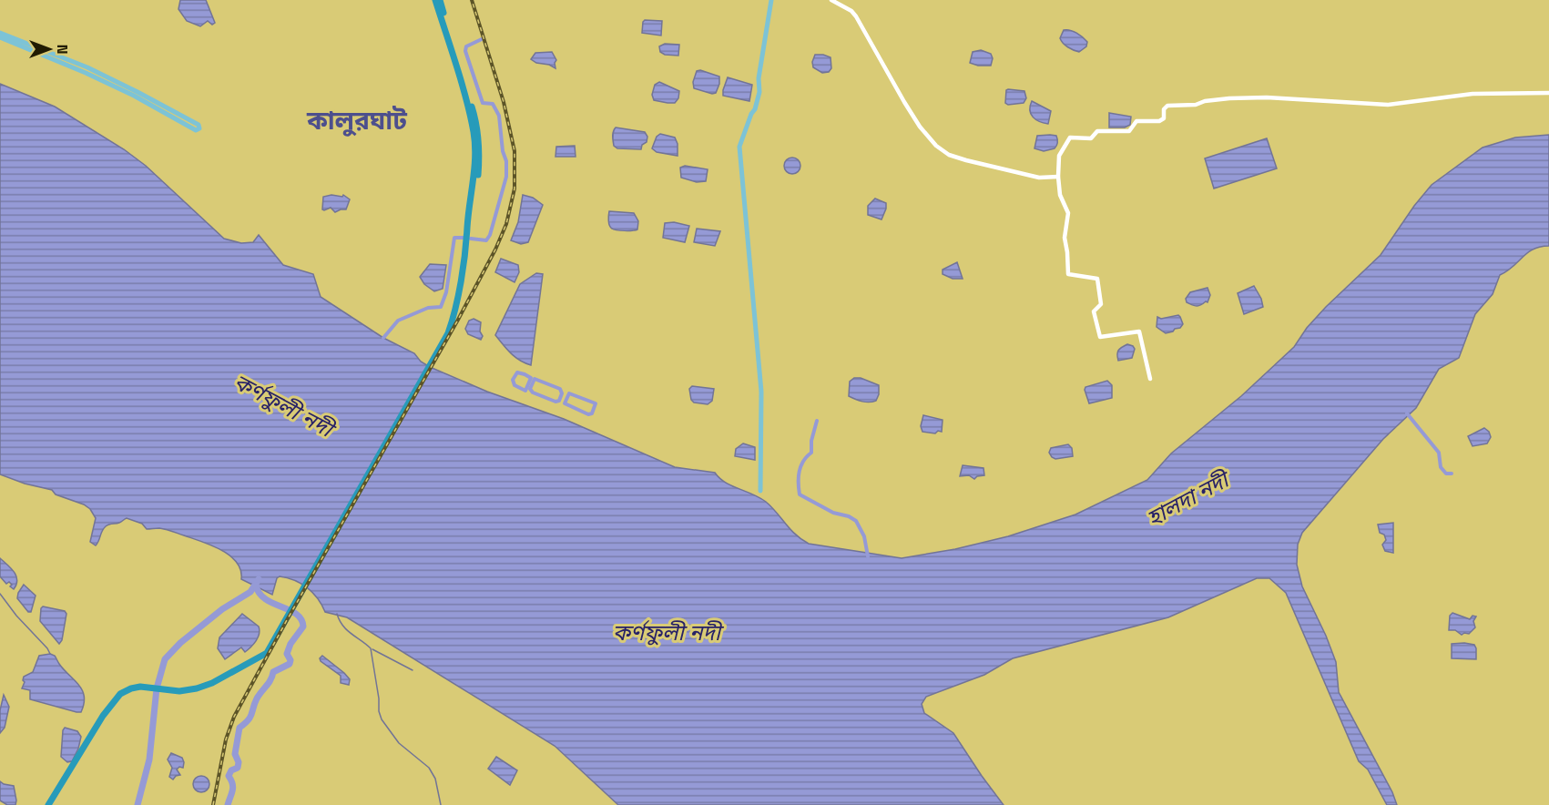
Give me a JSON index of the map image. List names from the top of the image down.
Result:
{
  "districts": ["কালুরঘাট"],
  "water": ["কর্ণফুলী নদী", "হালদা নদী"],
  "north": "right"
}
